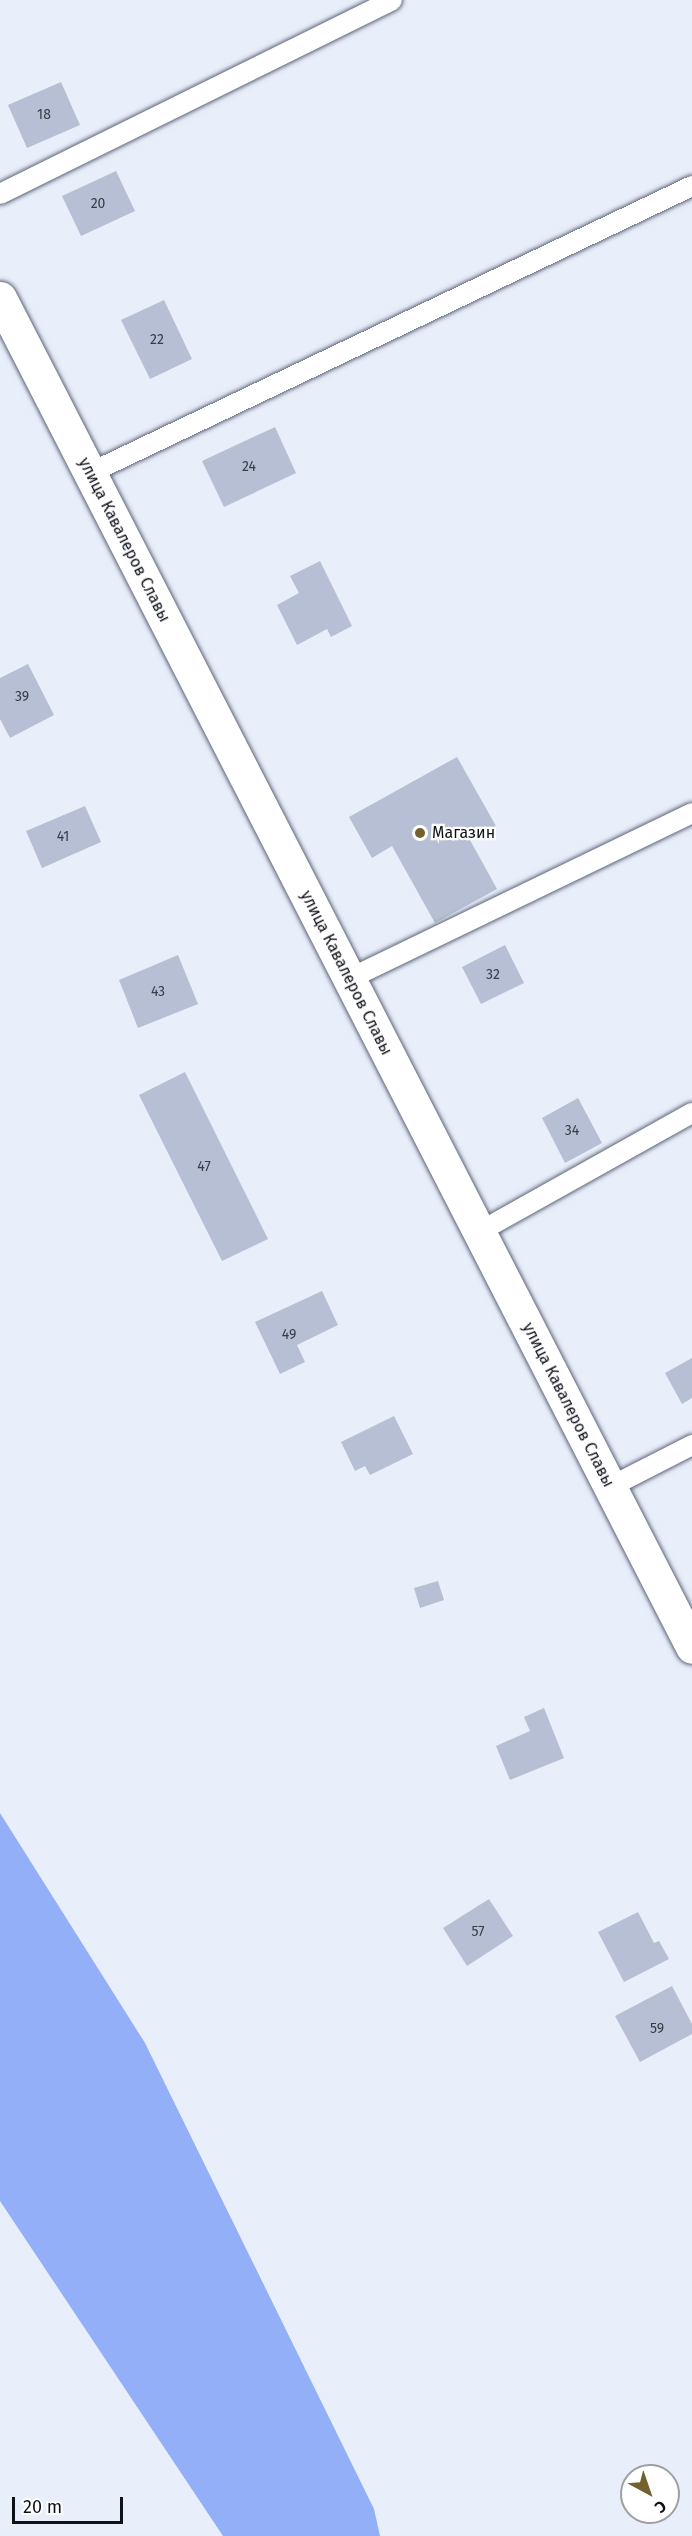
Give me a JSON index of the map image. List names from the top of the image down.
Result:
{
  "streets": {
    "street": ["улица Кавалеров Славы"]
  },
  "places": ["Магазин"],
  "house_numbers": [
    "18",
    "20",
    "22",
    "24",
    "39",
    "41",
    "32",
    "43",
    "34",
    "47",
    "49",
    "57",
    "59"
  ],
  "scale_bar": "20 m",
  "north": "bottom right"
}
